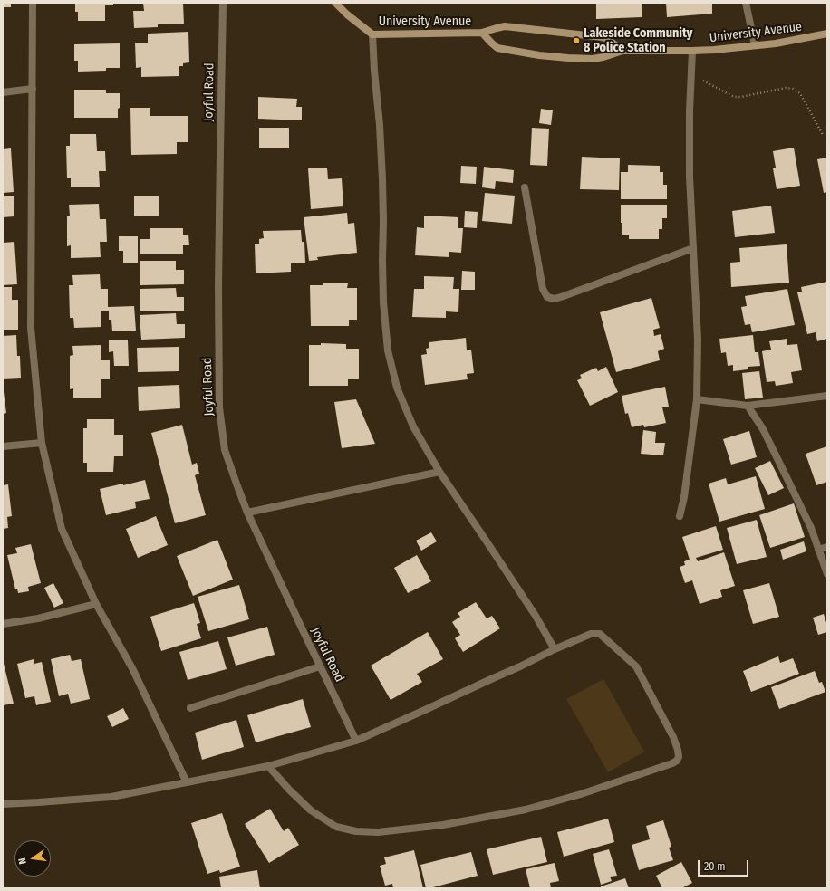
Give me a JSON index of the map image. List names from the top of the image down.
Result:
{
  "streets": {
    "street": ["University Avenue", "Joyful Road"]
  },
  "places": ["Lakeside Community 8 Police Station"],
  "scale_bar": "20 m",
  "north": "left"
}
